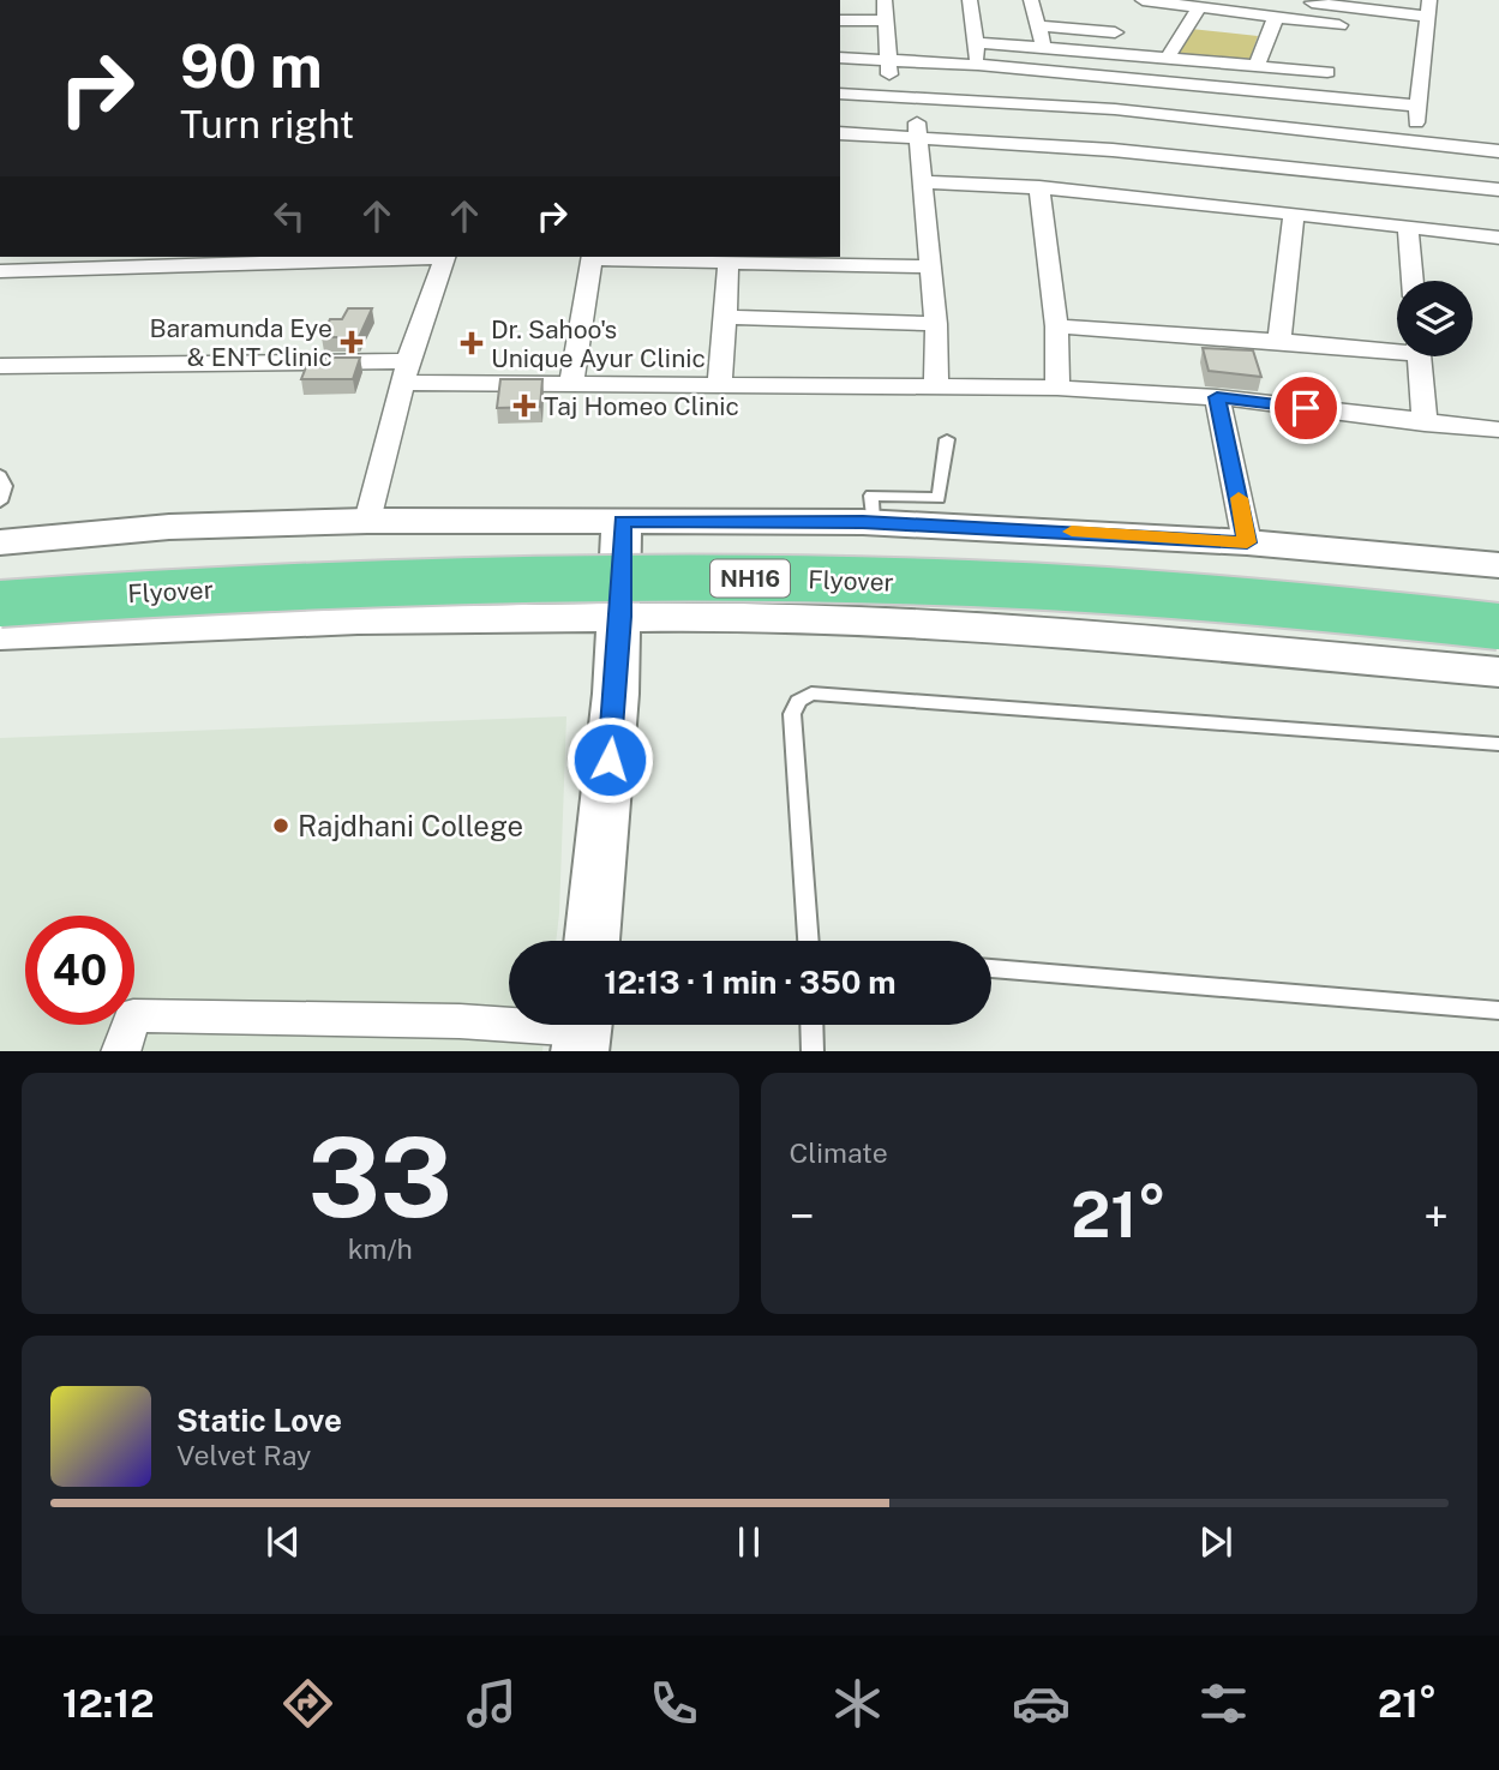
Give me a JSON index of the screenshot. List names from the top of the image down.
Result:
{
  "streets": {
    "highway": ["NH16", "Flyover"]
  },
  "places": {
    "health": ["Baramunda Eye & ENT Clinic", "Dr. Sahoo's Unique Ayur Clinic", "Taj Homeo Clinic"],
    "other": ["Rajdhani College"]
  },
  "page": {
    "turn": ["90 m", "Turn right"],
    "limit": "40",
    "trip": "12:13 · 1 min · 350 m",
    "tile": [
      ["33", "km/h"],
      "Climate"
    ],
    "heat": ["−", "21°", "+"],
    "song": ["Static Love", "Velvet Ray"],
    "tabs": ["12:12", "21°"]
  }
}
